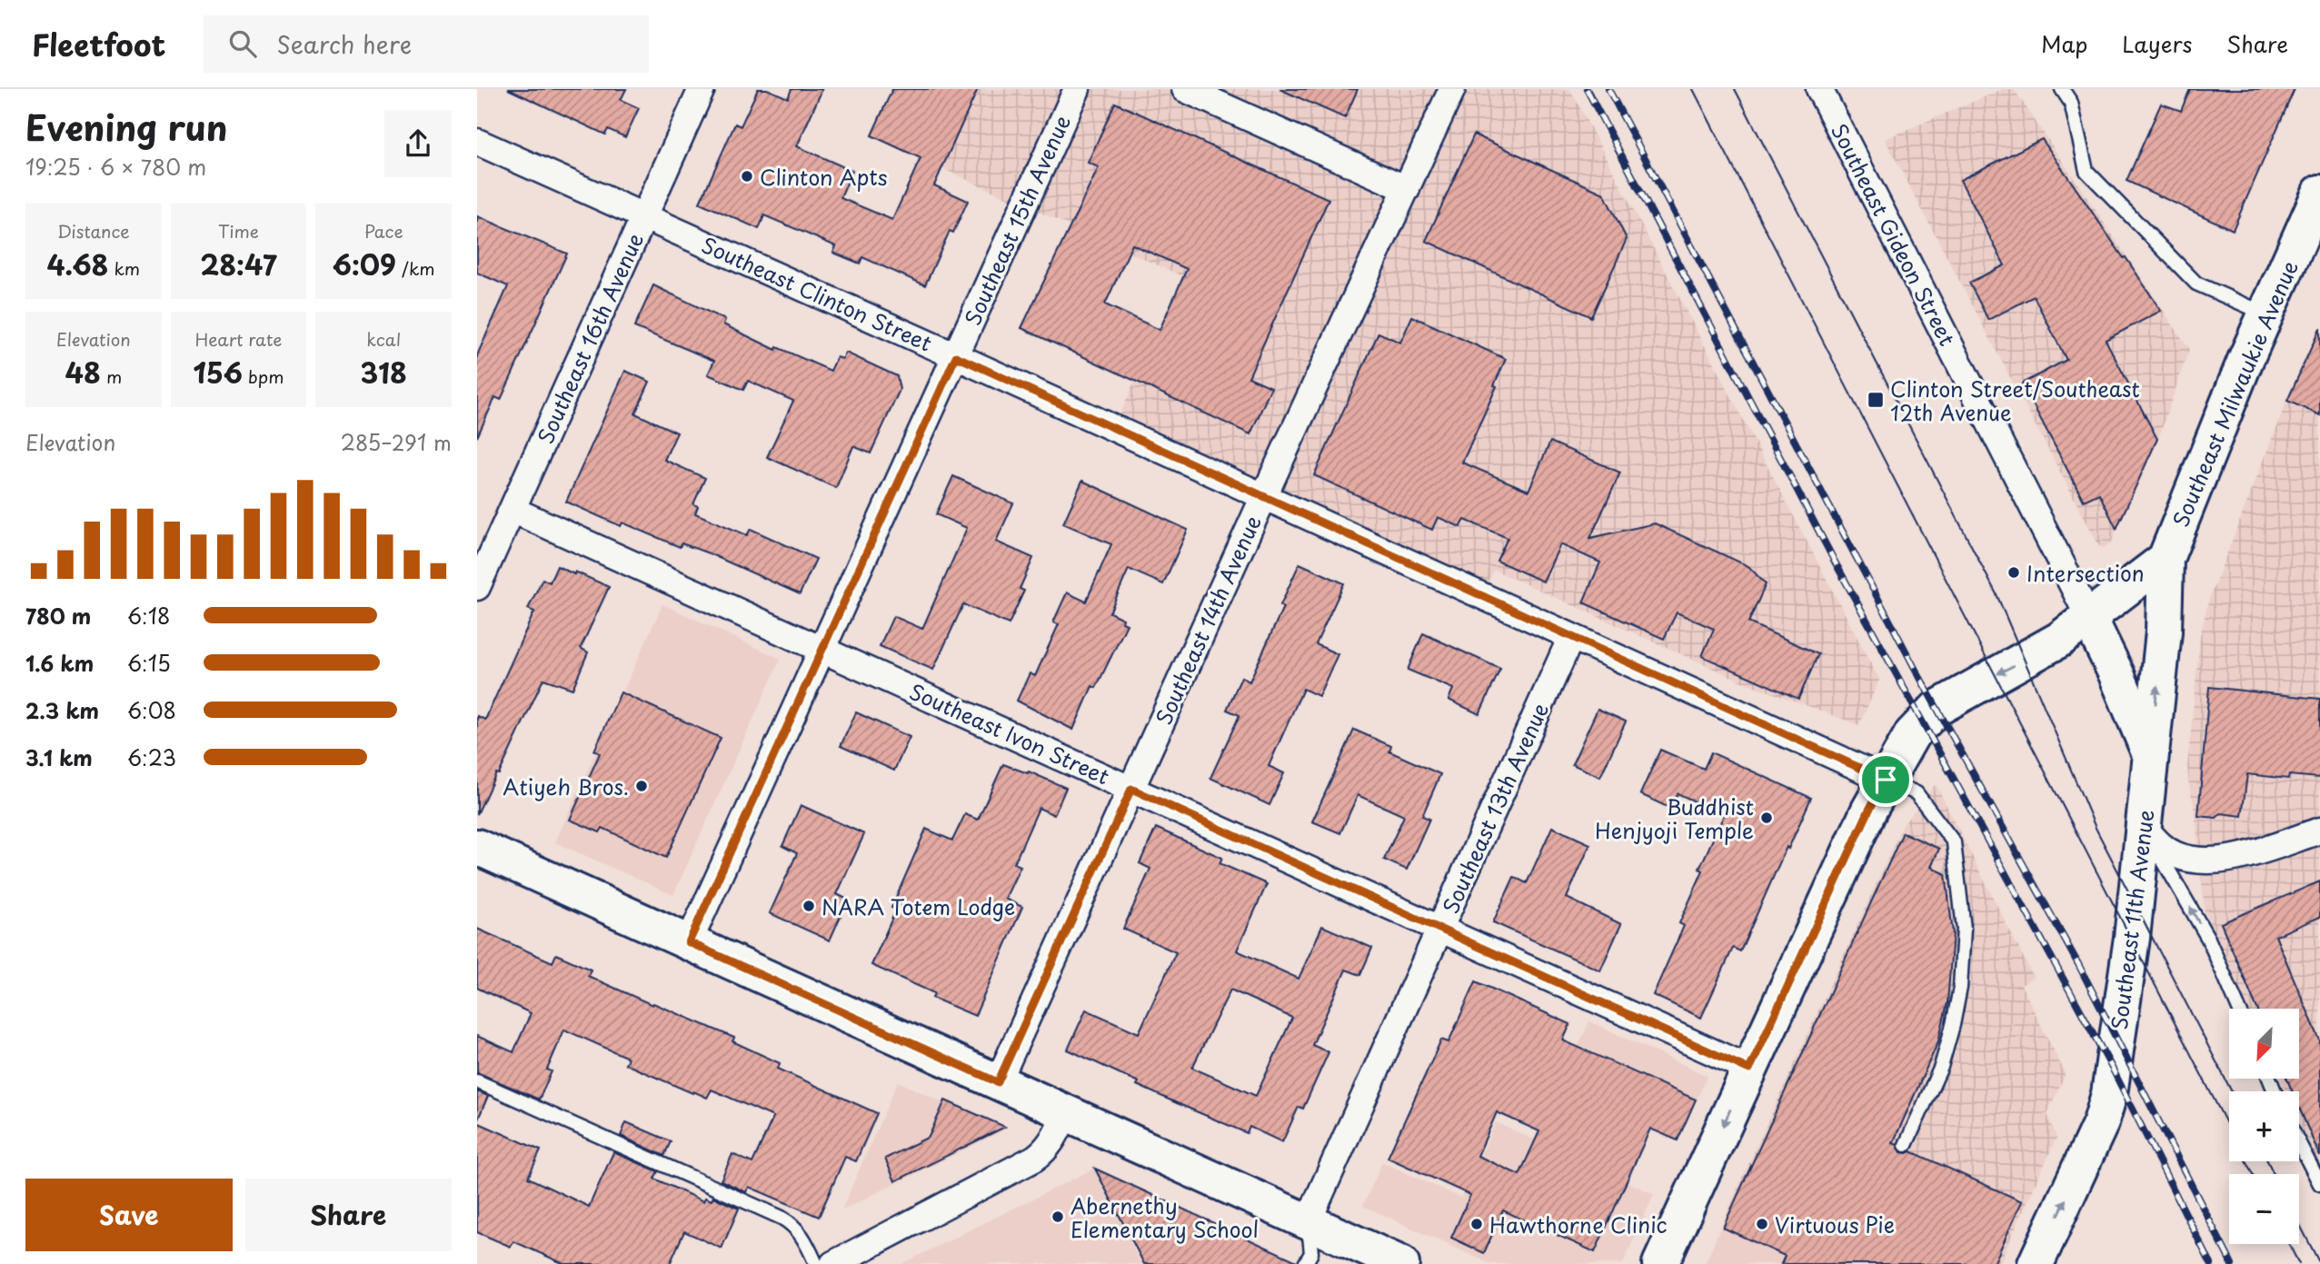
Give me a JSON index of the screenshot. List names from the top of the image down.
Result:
{
  "streets": {
    "main road": ["Southeast Milwaukie Avenue", "Southeast 11th Avenue"],
    "street": [
      "Southeast 15th Avenue",
      "Southeast Gideon Street",
      "Southeast Clinton Street",
      "Southeast 16th Avenue",
      "Southeast 14th Avenue",
      "Southeast Ivon Street",
      "Southeast 13th Avenue"
    ]
  },
  "crossings": [
    ["Southeast 15th Avenue", "Southeast Clinton Street"],
    ["Southeast 15th Avenue", "Southeast Ivon Street"],
    ["Southeast Clinton Street", "Southeast 16th Avenue"],
    ["Southeast Clinton Street", "Southeast 14th Avenue"],
    ["Southeast Clinton Street", "Southeast 13th Avenue"],
    ["Southeast 16th Avenue", "Southeast Ivon Street"],
    ["Southeast Milwaukie Avenue", "Southeast 11th Avenue"],
    ["Southeast 14th Avenue", "Southeast Ivon Street"],
    ["Southeast Ivon Street", "Southeast 13th Avenue"]
  ],
  "one_way": ["Southeast 11th Avenue"],
  "places": {
    "other": [
      "Clinton Apts",
      "Intersection",
      "Atiyeh Bros.",
      "Buddhist Henjyoji Temple",
      "NARA Totem Lodge",
      "Abernethy Elementary School",
      "Hawthorne Clinic",
      "Virtuous Pie"
    ],
    "transit": ["Clinton Street/Southeast 12th Avenue"]
  },
  "north": "bottom left",
  "page": {
    "header": "Fleetfoot",
    "search": "Search here",
    "nav": ["Map", "Layers", "Share"],
    "heading": ["Evening run", "19:25 · 6 × 780 m"],
    "stats": [
      ["Distance", "4.68 km"],
      ["Time", "28:47"],
      ["Pace", "6:09 /km"],
      ["Elevation", "48 m"],
      ["Heart rate", "156 bpm"],
      ["kcal", "318"]
    ],
    "chart": ["Elevation", "285–291 m"],
    "list": [
      {
        "name": "780 m",
        "note": "6:18"
      },
      {
        "name": "1.6 km",
        "note": "6:15"
      },
      {
        "name": "2.3 km",
        "note": "6:08"
      },
      {
        "name": "3.1 km",
        "note": "6:23"
      }
    ],
    "map_buttons": ["+", "−"],
    "buttons": ["Save", "Share"]
  }
}
